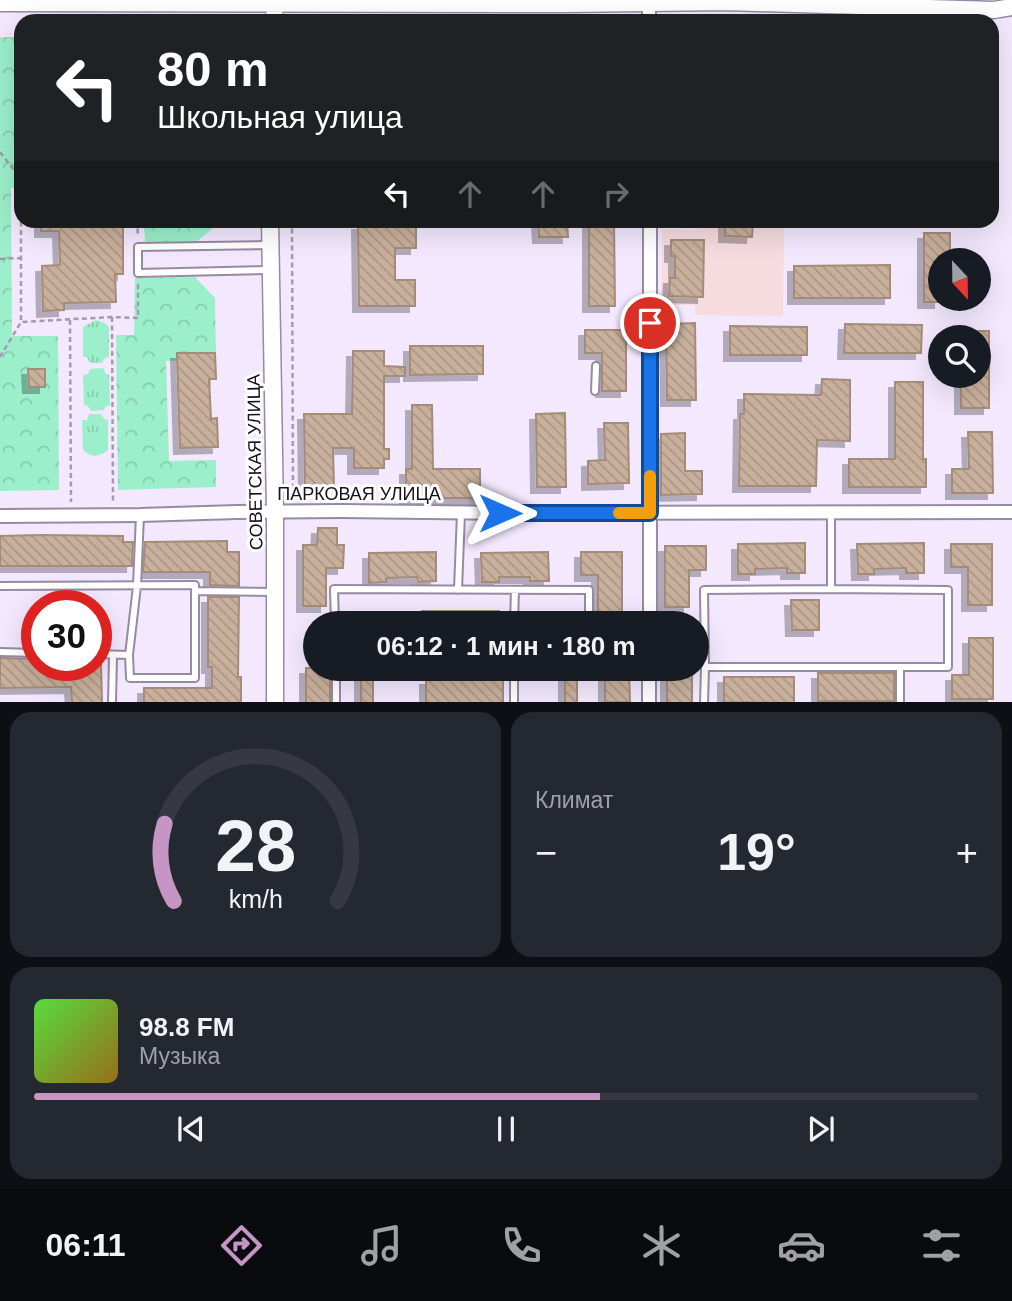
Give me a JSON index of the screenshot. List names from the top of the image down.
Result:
{
  "streets": {
    "main road": ["СОВЕТСКАЯ УЛИЦА"],
    "street": ["ПАРКОВАЯ УЛИЦА"]
  },
  "crossings": [
    ["СОВЕТСКАЯ УЛИЦА", "ПАРКОВАЯ УЛИЦА"]
  ],
  "north": "bottom",
  "page": {
    "turn": ["80 m", "Школьная улица"],
    "limit": "30",
    "trip": "06:12 · 1 мин · 180 m",
    "tile": "Климат",
    "heat": ["−", "19°", "+"],
    "song": ["98.8 FM", "Музыка"],
    "tabs": "06:11",
    "gauge": ["28", "km/h"]
  }
}
